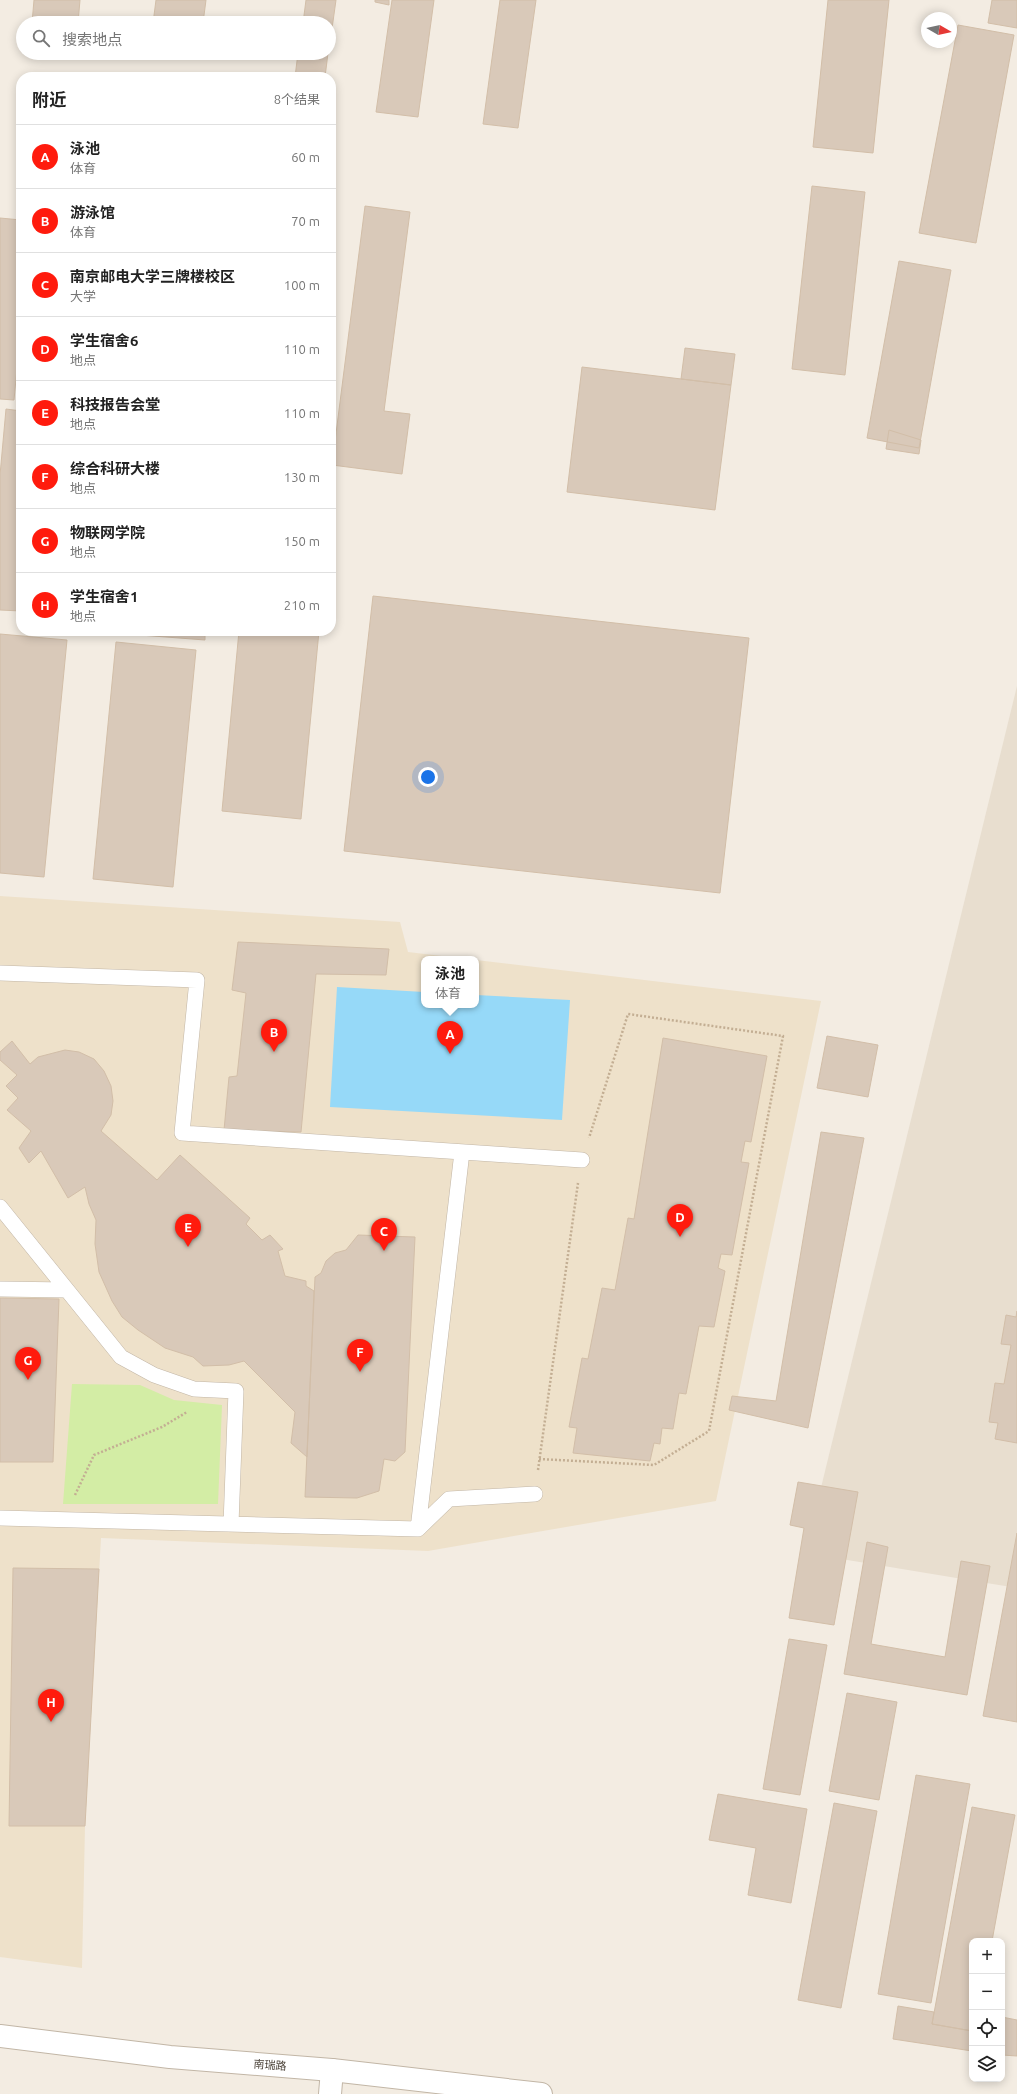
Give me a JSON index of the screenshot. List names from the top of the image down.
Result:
{
  "streets": {
    "street": ["南瑞路"]
  },
  "north": "right",
  "page": {
    "search": "搜索地点",
    "heading": ["附近", "8个结果"],
    "list": [
      {
        "mark": "A",
        "name": "泳池",
        "note": "体育",
        "value": "60 m"
      },
      {
        "mark": "B",
        "name": "游泳馆",
        "note": "体育",
        "value": "70 m"
      },
      {
        "mark": "C",
        "name": "南京邮电大学三牌楼校区",
        "note": "大学",
        "value": "100 m"
      },
      {
        "mark": "D",
        "name": "学生宿舍6",
        "note": "地点",
        "value": "110 m"
      },
      {
        "mark": "E",
        "name": "科技报告会堂",
        "note": "地点",
        "value": "110 m"
      },
      {
        "mark": "F",
        "name": "综合科研大楼",
        "note": "地点",
        "value": "130 m"
      },
      {
        "mark": "G",
        "name": "物联网学院",
        "note": "地点",
        "value": "150 m"
      },
      {
        "mark": "H",
        "name": "学生宿舍1",
        "note": "地点",
        "value": "210 m"
      }
    ],
    "popup": ["泳池", "体育"],
    "pins": [
      "B",
      "A",
      "D",
      "E",
      "C",
      "F",
      "G",
      "H"
    ],
    "map_buttons": ["+", "−"]
  }
}
